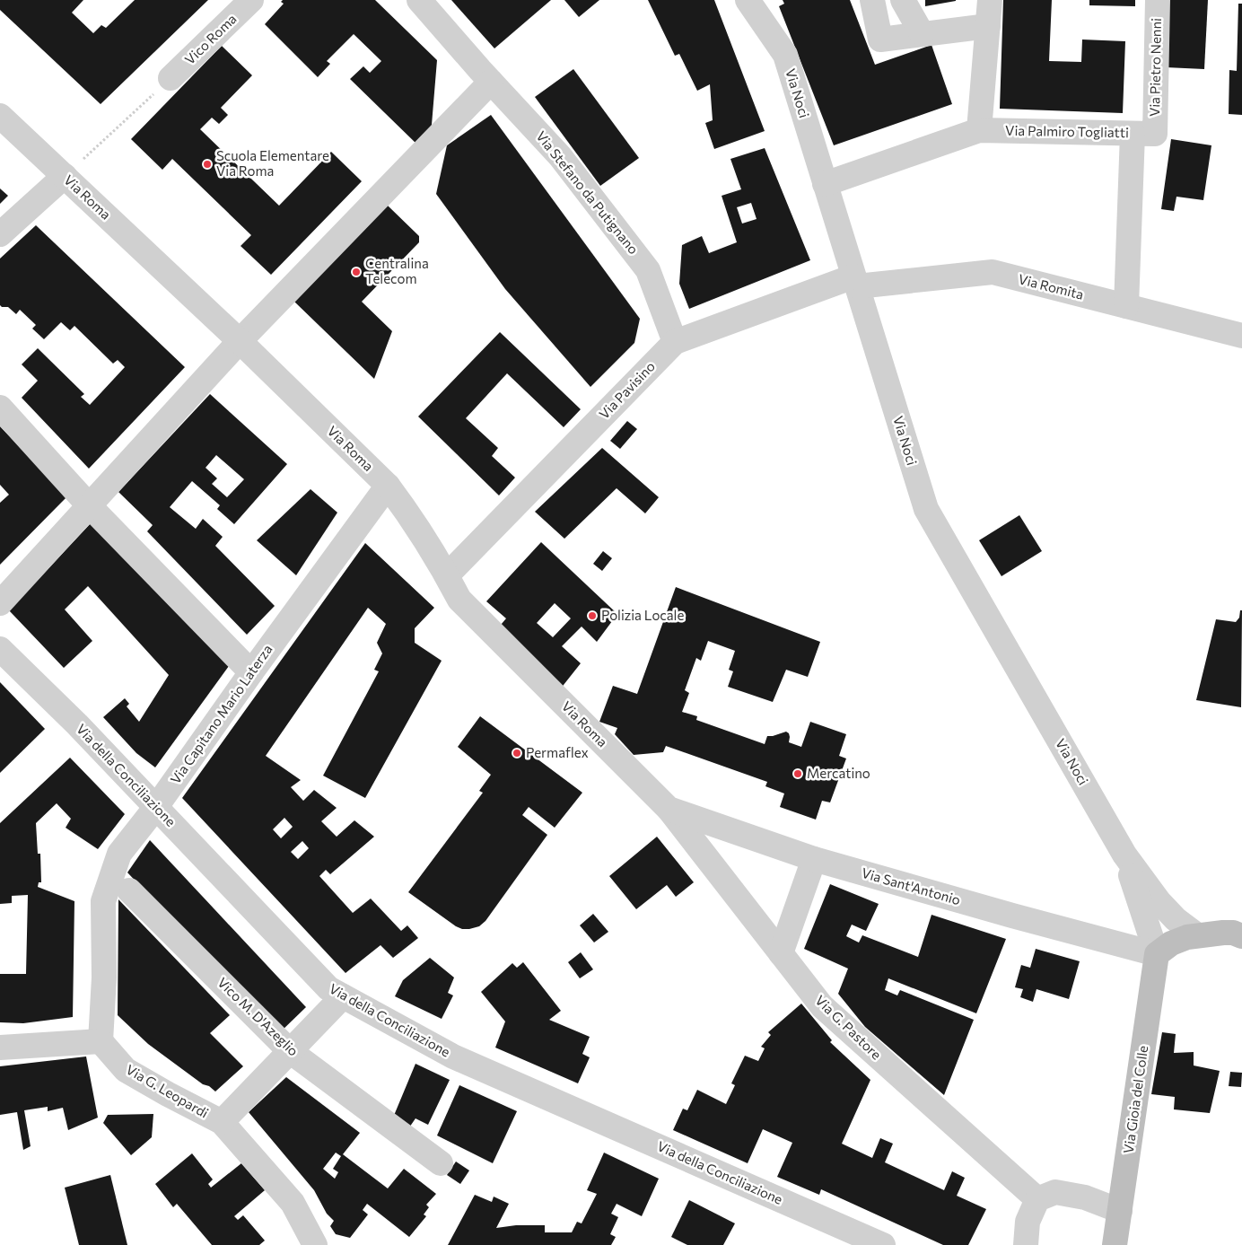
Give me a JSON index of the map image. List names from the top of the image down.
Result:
{
  "streets": {
    "main road": ["Via Gioia del Colle"],
    "street": [
      "Vico Roma",
      "Via Pietro Nenni",
      "Via Noci",
      "Via Palmiro Togliatti",
      "Via Stefano da Putignano",
      "Via Roma",
      "Via Romita",
      "Via Pavisino",
      "Via Capitano Mario Laterza",
      "Via della Conciliazione",
      "Via Sant'Antonio",
      "Vico M. D'Azeglio",
      "Via G. Pastore",
      "Via G. Leopardi"
    ]
  },
  "crossings": [
    ["Via Pietro Nenni", "Via Palmiro Togliatti"],
    ["Via Pietro Nenni", "Via Romita"],
    ["Via Noci", "Via Palmiro Togliatti"],
    ["Via Noci", "Via Romita"],
    ["Via Noci", "Via Pavisino"],
    ["Via Noci", "Via Sant'Antonio"],
    ["Via Noci", "Via Gioia del Colle"],
    ["Via Stefano da Putignano", "Via Pavisino"],
    ["Via Roma", "Via Pavisino"],
    ["Via Roma", "Via Capitano Mario Laterza"],
    ["Via Roma", "Via Sant'Antonio"],
    ["Via Roma", "Via G. Pastore"],
    ["Via Romita", "Via Pavisino"],
    ["Via Capitano Mario Laterza", "Via della Conciliazione"],
    ["Via Capitano Mario Laterza", "Via G. Leopardi"],
    ["Via della Conciliazione", "Via G. Leopardi"],
    ["Via Sant'Antonio", "Via G. Pastore"],
    ["Via Sant'Antonio", "Via Gioia del Colle"],
    ["Vico M. D'Azeglio", "Via G. Leopardi"]
  ],
  "places": [
    "Scuola Elementare Via Roma",
    "Centralina Telecom",
    "Polizia Locale",
    "Permaflex",
    "Mercatino"
  ]
}
